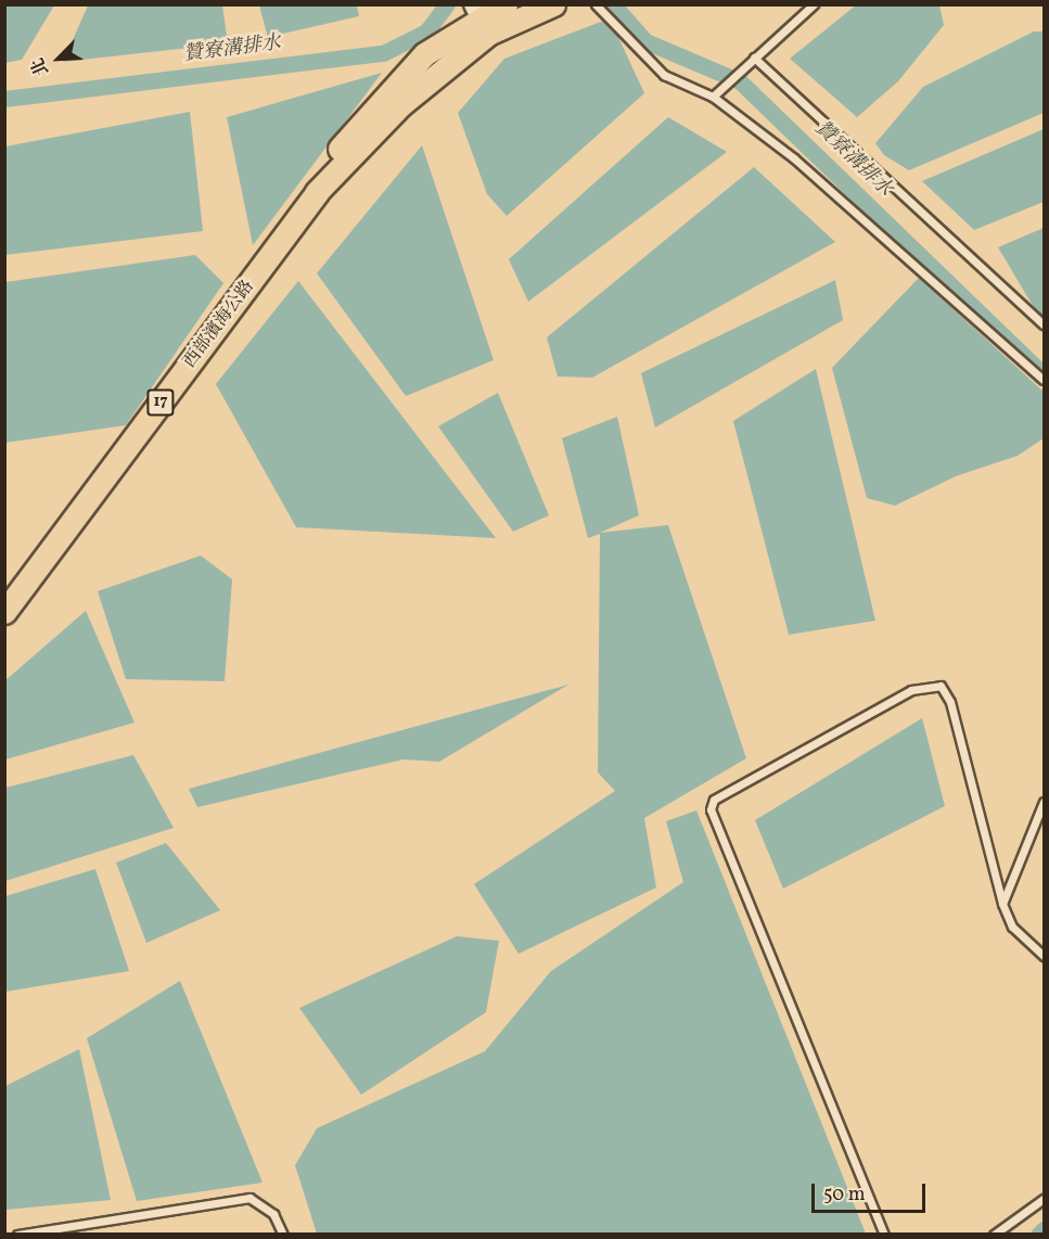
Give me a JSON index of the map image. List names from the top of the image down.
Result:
{
  "streets": {
    "main road": ["西部濱海公路", "17"]
  },
  "water": ["贊寮溝排水"],
  "scale_bar": "50 m",
  "north": "bottom left"
}
